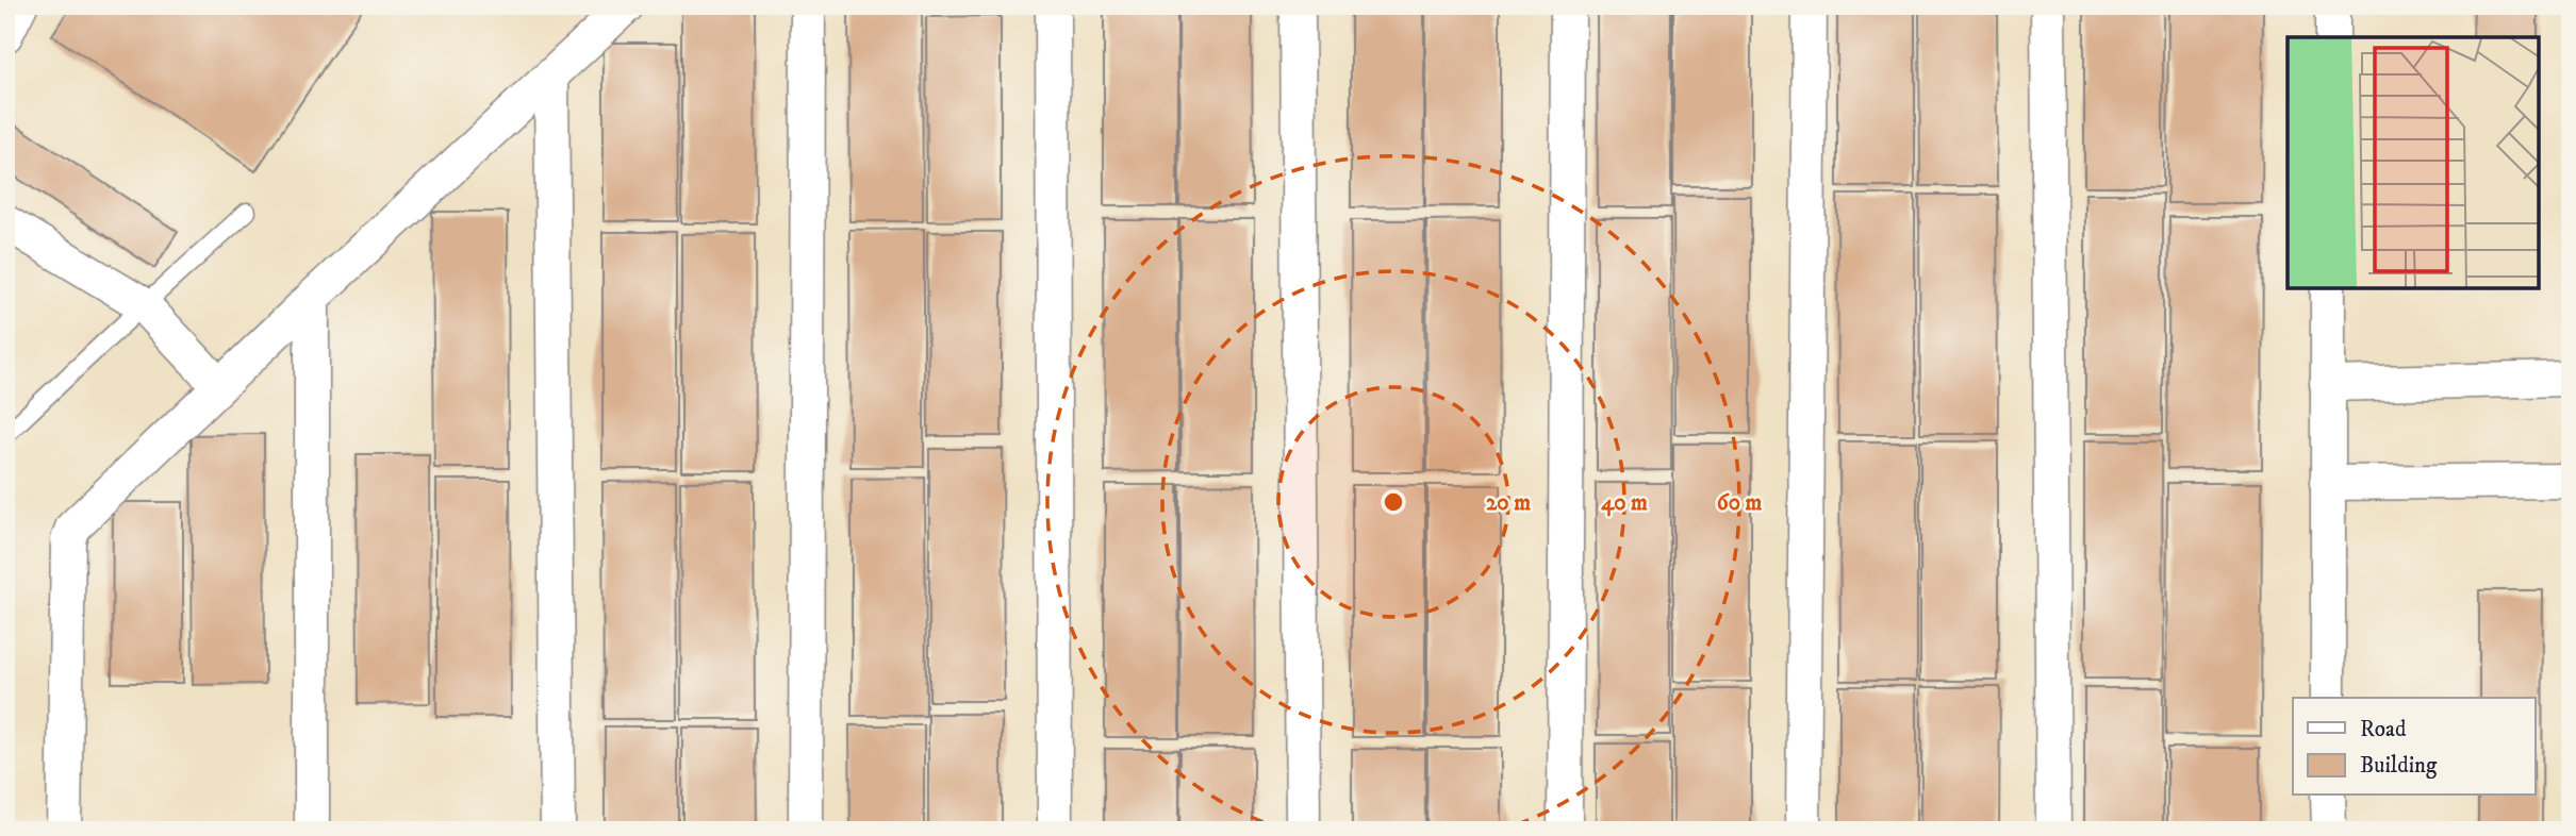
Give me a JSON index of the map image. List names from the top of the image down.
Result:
{
  "legend": ["Road", "Building"],
  "rings": ["20 m", "40 m", "60 m"]
}
